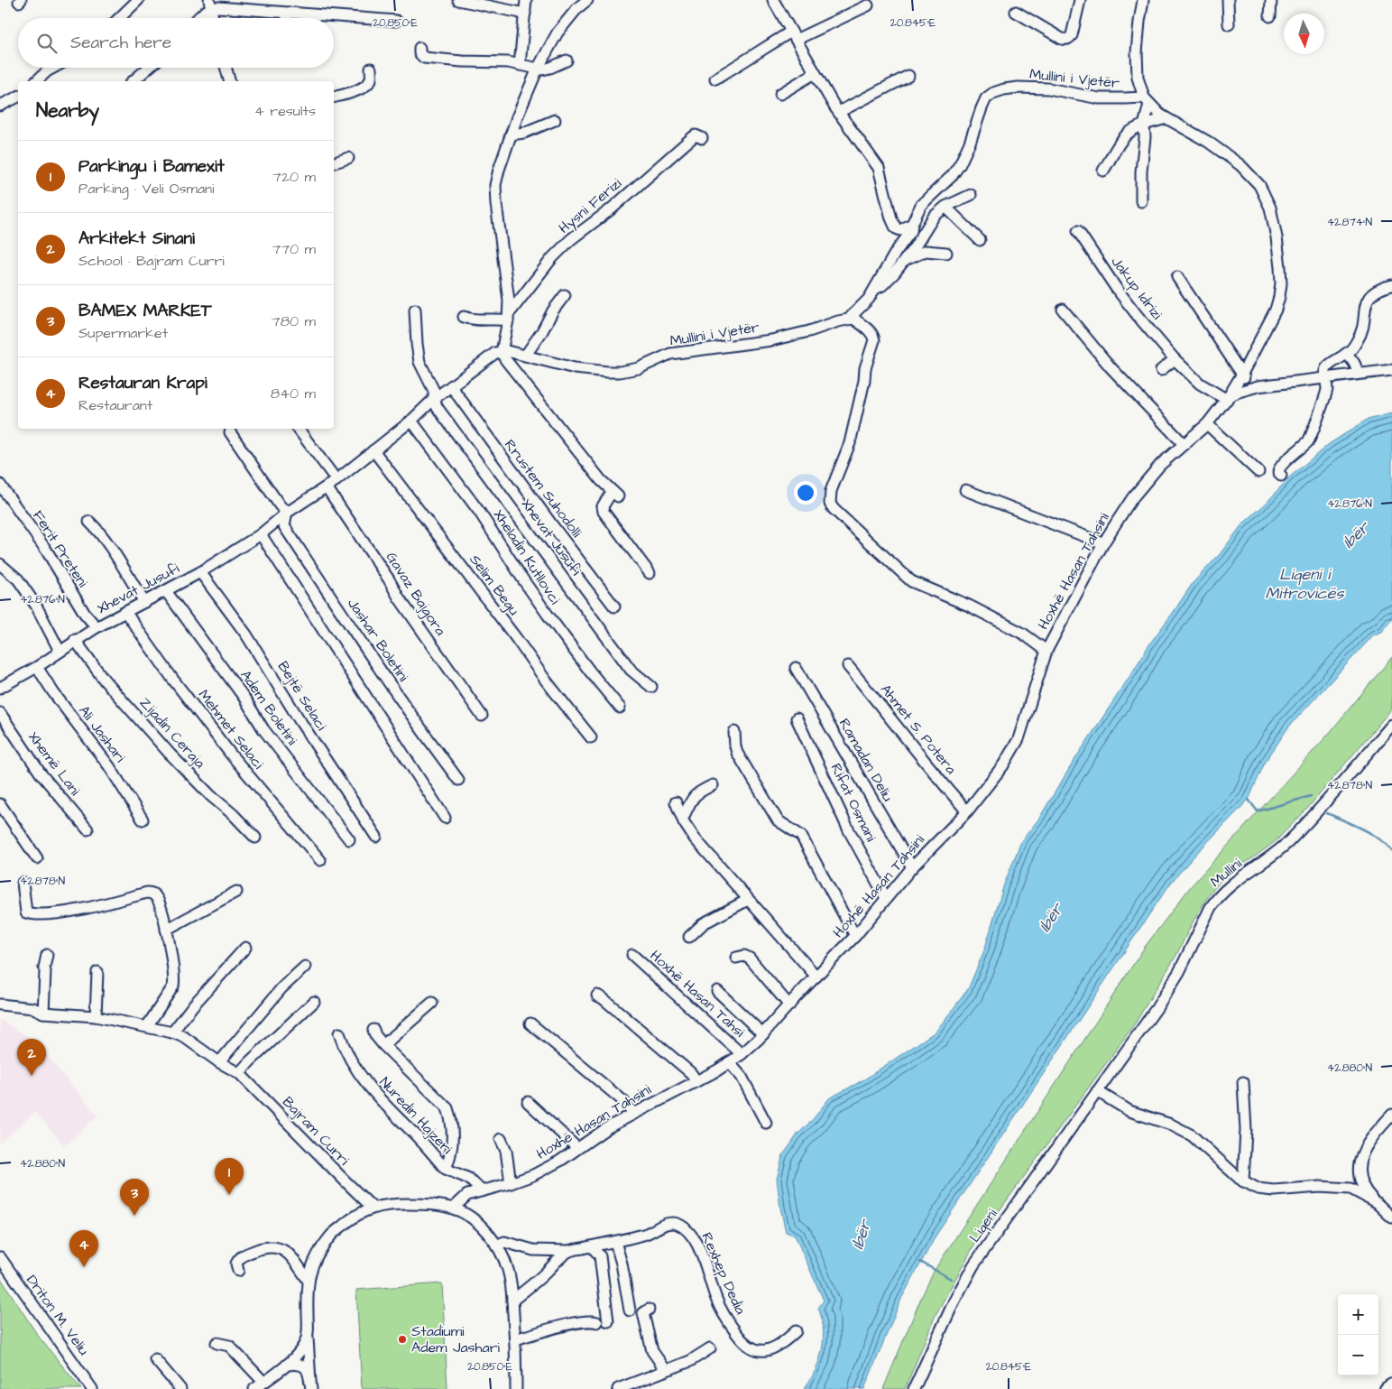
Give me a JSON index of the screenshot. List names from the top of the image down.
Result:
{
  "streets": {
    "street": [
      "Mullini i Vjetër",
      "Hysni Ferizi",
      "Jakup Idrizi",
      "Rrustem Suhodolli",
      "Xhevat Jusufi",
      "Ferit Preteni",
      "Xheladin Kutllovci",
      "Hoxhë Hasan Tahsini",
      "Selim Begu",
      "Gavaz Bajgora",
      "Jashar Boletini",
      "Bejtë Selaci",
      "Adem Boletini",
      "Mehmet Selaci",
      "Ahmet S. Potera",
      "Zijadin Ceraja",
      "Ali Jashari",
      "Ramadan Deliu",
      "Xhemë Lani",
      "Rifat Osmani",
      "Mullini",
      "Hoxhë Hasan Tahsi",
      "Nuredin Hajzeri",
      "Bajram Curri",
      "Liqeni",
      "Rexhep Dedia",
      "Driton M. Veliu"
    ]
  },
  "crossings": [
    ["Mullini i Vjetër", "Hysni Ferizi"],
    ["Mullini i Vjetër", "Xhevat Jusufi"],
    ["Mullini i Vjetër", "Hoxhë Hasan Tahsini"],
    ["Hysni Ferizi", "Xhevat Jusufi"],
    ["Jakup Idrizi", "Hoxhë Hasan Tahsini"],
    ["Rrustem Suhodolli", "Xhevat Jusufi"],
    ["Xhevat Jusufi", "Ferit Preteni"],
    ["Xhevat Jusufi", "Xheladin Kutllovci"],
    ["Xhevat Jusufi", "Selim Begu"],
    ["Xhevat Jusufi", "Gavaz Bajgora"],
    ["Xhevat Jusufi", "Jashar Boletini"],
    ["Xhevat Jusufi", "Bejtë Selaci"],
    ["Xhevat Jusufi", "Adem Boletini"],
    ["Xhevat Jusufi", "Mehmet Selaci"],
    ["Xhevat Jusufi", "Zijadin Ceraja"],
    ["Xhevat Jusufi", "Ali Jashari"],
    ["Hoxhë Hasan Tahsini", "Ahmet S. Potera"],
    ["Hoxhë Hasan Tahsini", "Ramadan Deliu"],
    ["Hoxhë Hasan Tahsini", "Rifat Osmani"],
    ["Hoxhë Hasan Tahsini", "Hoxhë Hasan Tahsi"],
    ["Hoxhë Hasan Tahsini", "Nuredin Hajzeri"],
    ["Mullini", "Liqeni"]
  ],
  "water": ["Ibër", "Liqeni i Mitrovicës"],
  "places": ["Stadiumi Adem Jashari"],
  "north": "bottom",
  "page": {
    "search": "Search here",
    "heading": ["Nearby", "4 results"],
    "list": [
      {
        "mark": "1",
        "name": "Parkingu i Bamexit",
        "note": "Parking · Veli Osmani",
        "value": "720 m"
      },
      {
        "mark": "2",
        "name": "Arkitekt Sinani",
        "note": "School · Bajram Curri",
        "value": "770 m"
      },
      {
        "mark": "3",
        "name": "BAMEX MARKET",
        "note": "Supermarket",
        "value": "780 m"
      },
      {
        "mark": "4",
        "name": "Restauran Krapi",
        "note": "Restaurant",
        "value": "840 m"
      }
    ],
    "pins": [
      "2",
      "1",
      "3",
      "4"
    ],
    "map_buttons": ["+", "−"]
  },
  "coordinates": [
    "20.850°E",
    "20.845°E",
    "42.874°N",
    "42.876°N",
    "42.878°N",
    "42.880°N"
  ]
}
